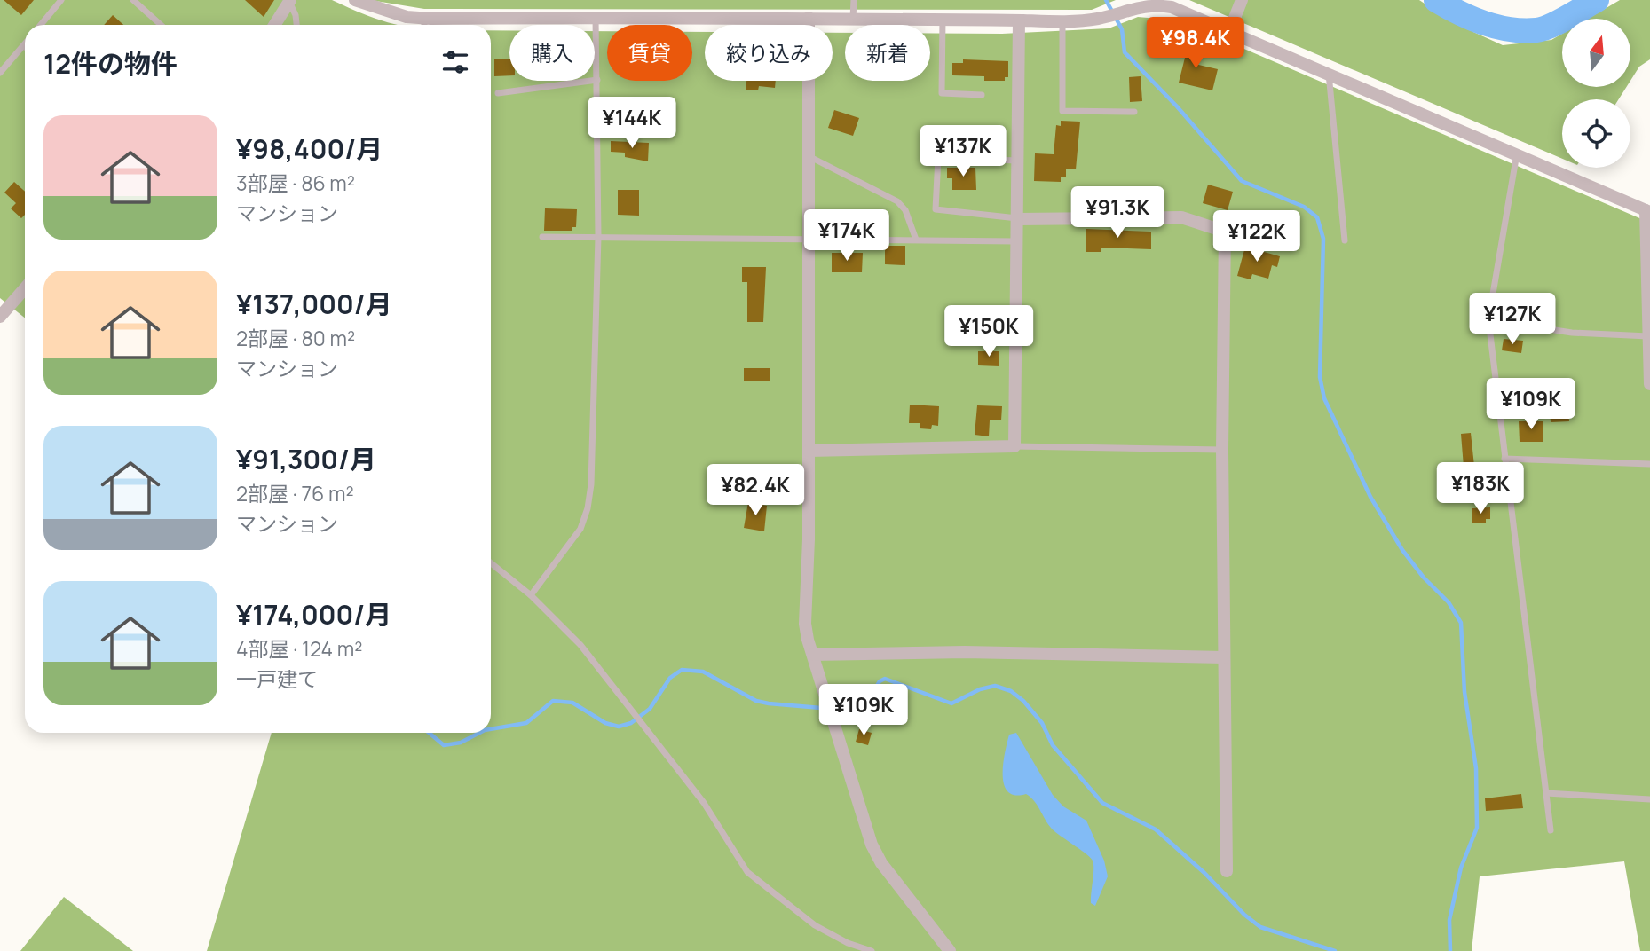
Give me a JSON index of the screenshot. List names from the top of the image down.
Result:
{
  "north": "top",
  "page": {
    "price": [
      "¥98.4K",
      "¥144K",
      "¥137K",
      "¥91.3K",
      "¥174K",
      "¥122K",
      "¥127K",
      "¥150K",
      "¥109K",
      "¥183K",
      "¥82.4K",
      "¥109K"
    ],
    "chip": [
      "購入",
      "賃貸",
      "絞り込み",
      "新着"
    ],
    "heading": "12件の物件",
    "list": [
      {
        "name": "¥98,400/月",
        "note": "3部屋 · 86 m² · マンション"
      },
      {
        "name": "¥137,000/月",
        "note": "2部屋 · 80 m² · マンション"
      },
      {
        "name": "¥91,300/月",
        "note": "2部屋 · 76 m² · マンション"
      },
      {
        "name": "¥174,000/月",
        "note": "4部屋 · 124 m² · 一戸建て"
      }
    ]
  }
}
